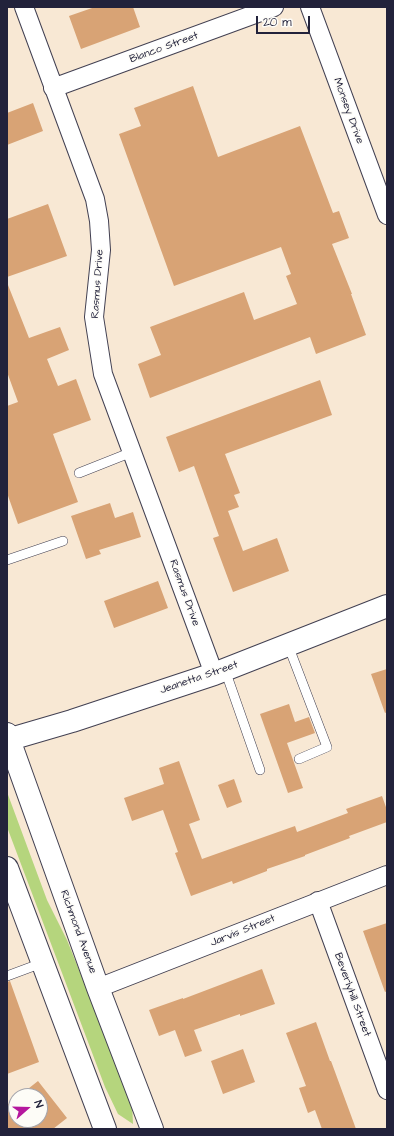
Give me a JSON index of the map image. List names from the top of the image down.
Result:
{
  "streets": {
    "main road": ["Jeanetta Street", "Richmond Avenue"],
    "street": [
      "Blanco Street",
      "Monsey Drive",
      "Rasmus Drive",
      "Jarvis Street",
      "Beverlyhill Street"
    ]
  },
  "crossings": [
    ["Blanco Street", "Rasmus Drive"],
    ["Rasmus Drive", "Jeanetta Street"],
    ["Jeanetta Street", "Richmond Avenue"],
    ["Jarvis Street", "Richmond Avenue"],
    ["Jarvis Street", "Beverlyhill Street"]
  ],
  "scale_bar": "20 m",
  "north": "right"
}
